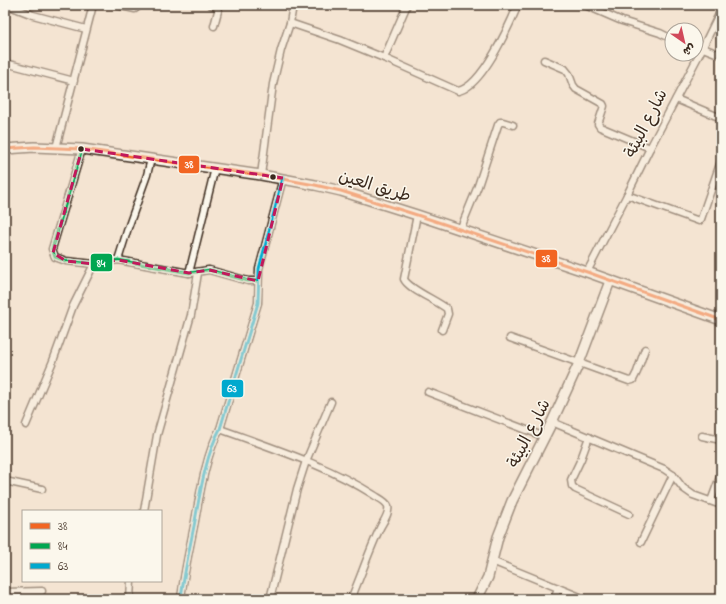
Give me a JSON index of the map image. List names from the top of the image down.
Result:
{
  "streets": {
    "main road": ["شارع البيئة", "طريق العين"]
  },
  "crossings": [
    ["شارع البيئة", "طريق العين"]
  ],
  "lines": ["transit line 38", "transit line 84", "transit line 63"],
  "legend": ["38", "84", "63"],
  "north": "bottom right"
}
